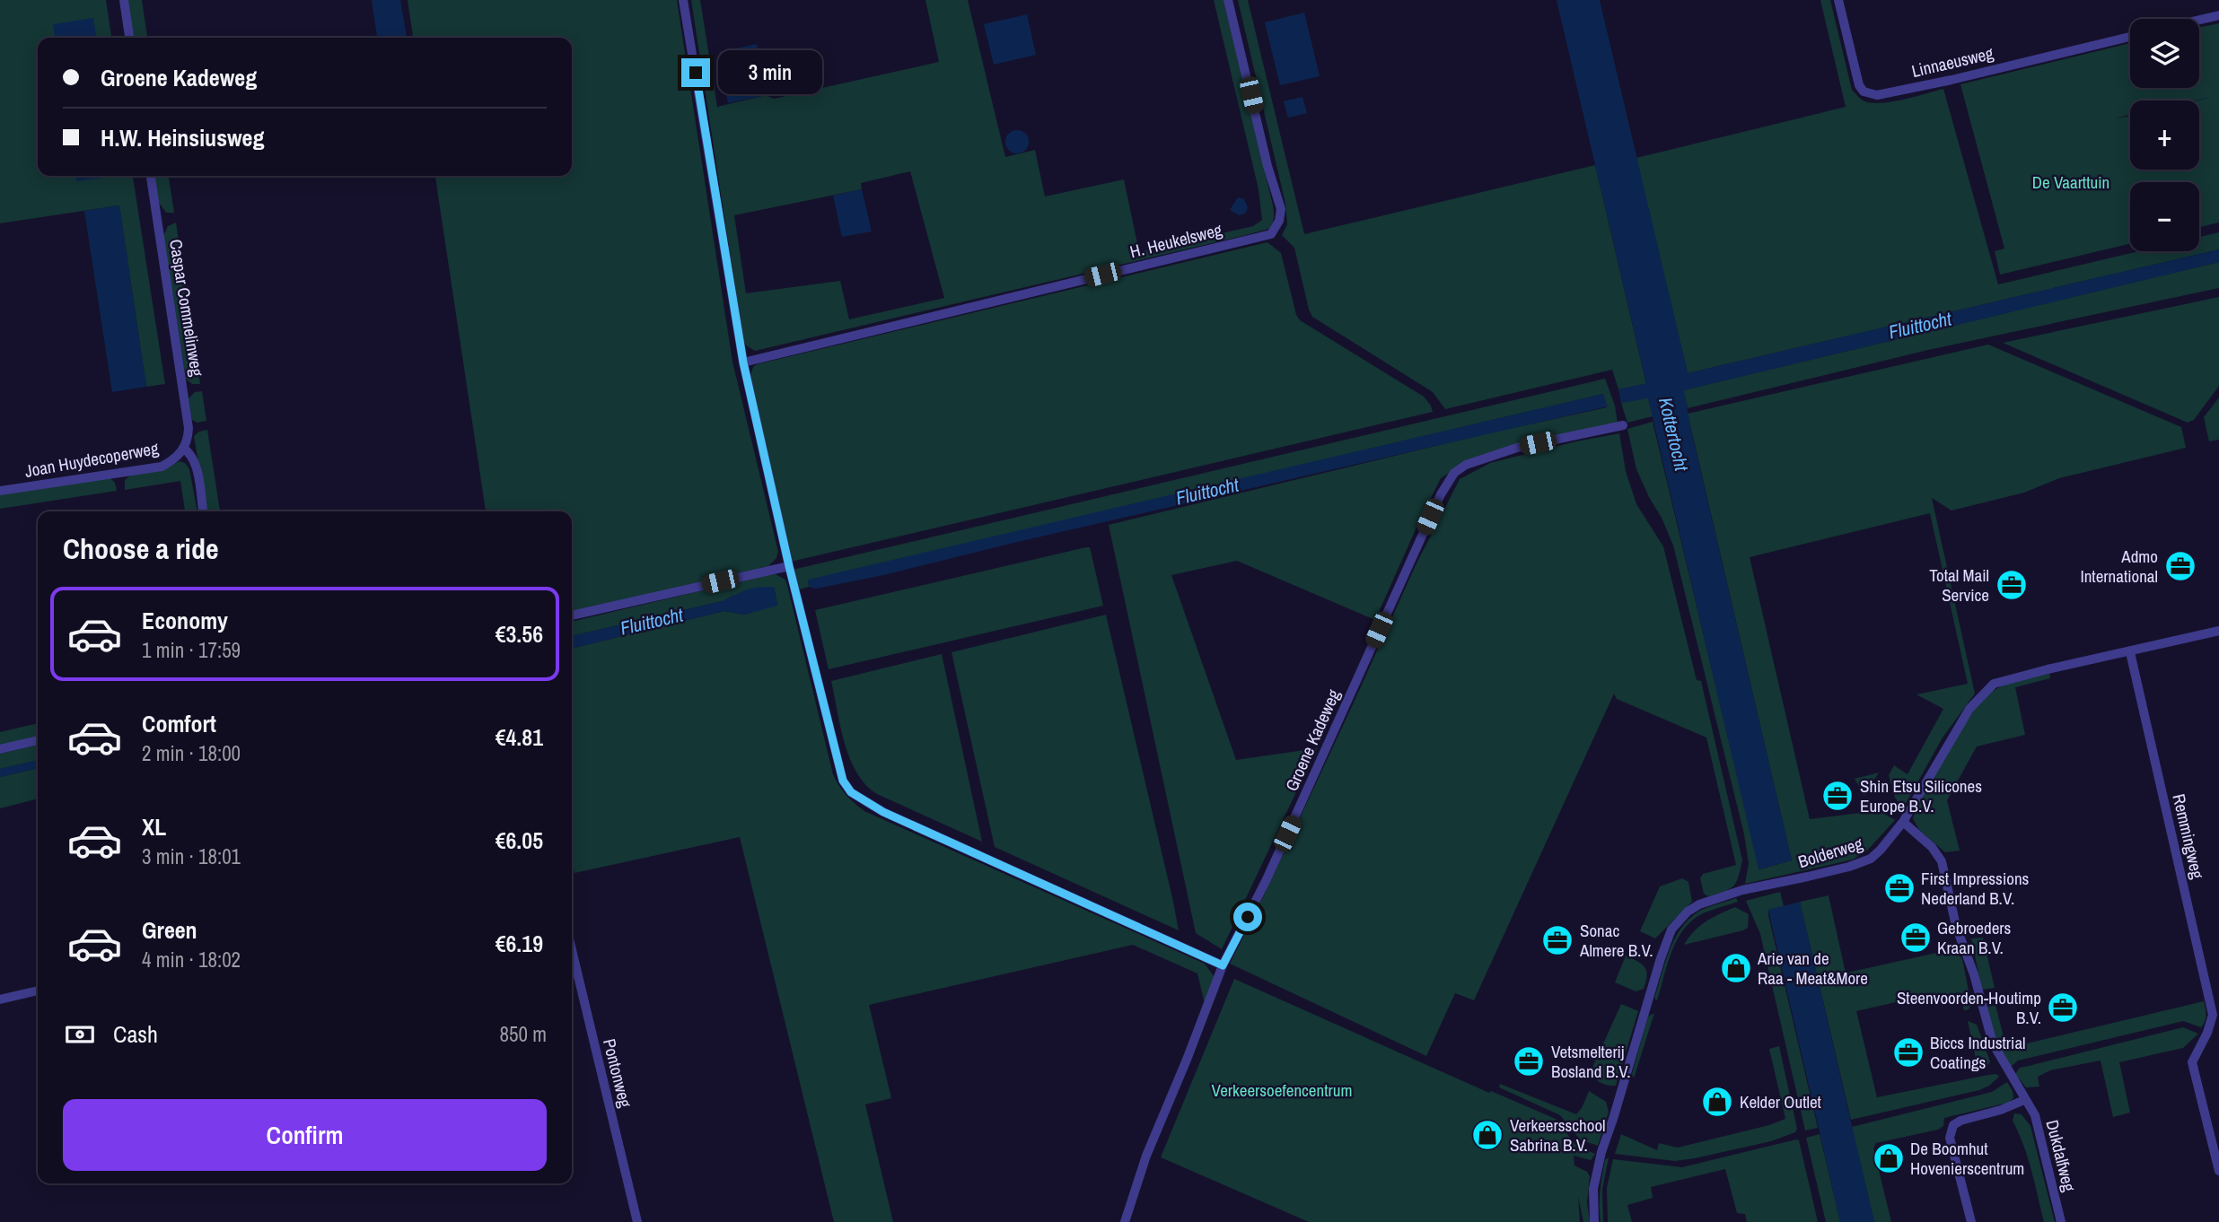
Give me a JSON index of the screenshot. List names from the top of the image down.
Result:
{
  "streets": {
    "street": [
      "Linnaeusweg",
      "H. Heukelsweg",
      "Caspar Commelinweg",
      "Joan Huydecoperweg",
      "Groene Kadeweg",
      "Remmingweg",
      "Bolderweg",
      "Pontonweg",
      "Dukdalfweg"
    ]
  },
  "crossings": [
    ["Caspar Commelinweg", "Joan Huydecoperweg"],
    ["Remmingweg", "Bolderweg"],
    ["Bolderweg", "Dukdalfweg"]
  ],
  "water": ["Fluittocht", "Kottertocht"],
  "parks": ["De Vaarttuin", "Verkeersoefencentrum"],
  "places": {
    "office": [
      "Admo International",
      "Total Mail Service",
      "Shin Etsu Silicones Europe B.V.",
      "First Impressions Nederland B.V.",
      "Gebroeders Kraan B.V.",
      "Sonac Almere B.V.",
      "Steenvoorden-Houtimp B.V.",
      "Biccs Industrial Coatings",
      "Vetsmelterij Bosland B.V."
    ],
    "shop": [
      "Arie van de Raa - Meat&More",
      "Kelder Outlet",
      "Verkeersschool Sabrina B.V.",
      "De Boomhut Hovenierscentrum"
    ]
  },
  "page": {
    "map_buttons": ["+", "−"],
    "banner": ["Groene Kadeweg", "H.W. Heinsiusweg"],
    "bubble": "3 min",
    "heading": "Choose a ride",
    "list": [
      {
        "name": "Economy",
        "note": "1 min · 17:59",
        "value": "€3.56"
      },
      {
        "name": "Comfort",
        "note": "2 min · 18:00",
        "value": "€4.81"
      },
      {
        "name": "XL",
        "note": "3 min · 18:01",
        "value": "€6.05"
      },
      {
        "name": "Green",
        "note": "4 min · 18:02",
        "value": "€6.19"
      }
    ],
    "pay": ["Cash", "850 m"],
    "buttons": "Confirm"
  }
}
